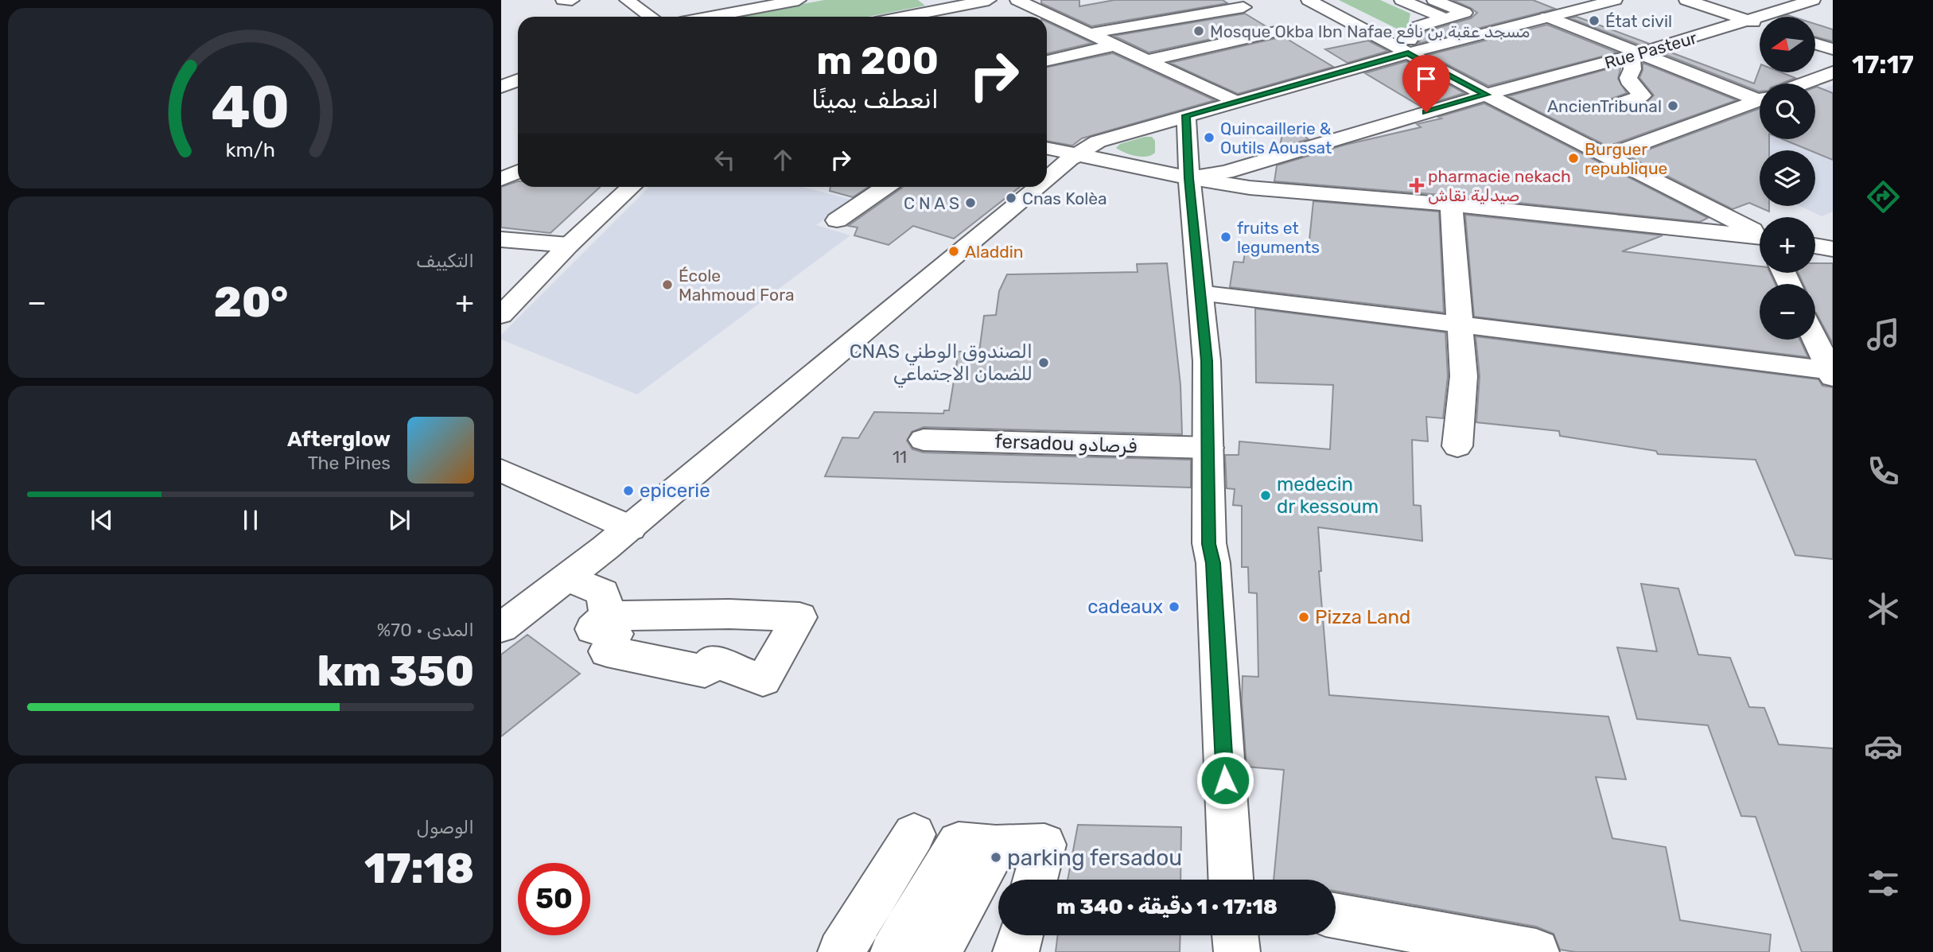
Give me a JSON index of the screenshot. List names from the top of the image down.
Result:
{
  "streets": {
    "street": ["Rue Pasteur", "fersadou فرصادو"]
  },
  "places": {
    "other": [
      "État civil",
      "Mosque Okba Ibn Nafae مسجد عقبة بن نافع",
      "AncienTribunal",
      "Quincaillerie & Outils Aoussat",
      "Burguer republique",
      "Cnas Kolèa",
      "C N A S",
      "fruits et leguments",
      "Aladdin",
      "École Mahmoud Fora",
      "CNAS الصندوق الوطني للضمان الاجتماعي",
      "epicerie",
      "medecin dr kessoum",
      "cadeaux",
      "Pizza Land",
      "parking fersadou"
    ],
    "health": ["pharmacie nekach صيدلية نقاش"]
  },
  "house_numbers": ["11"],
  "north": "left",
  "page": {
    "tabs": "17:17",
    "map_buttons": ["+", "−"],
    "turn": ["200 m", "انعطف يمينًا"],
    "tile": [
      "التكييف",
      ["المدى · 70%", "350 km"],
      ["الوصول", "17:18"]
    ],
    "heat": ["−", "20°", "+"],
    "song": ["Afterglow", "The Pines"],
    "limit": "50",
    "trip": "17:18 · 1 دقيقة · 340 m",
    "gauge": ["40", "km/h"]
  }
}
